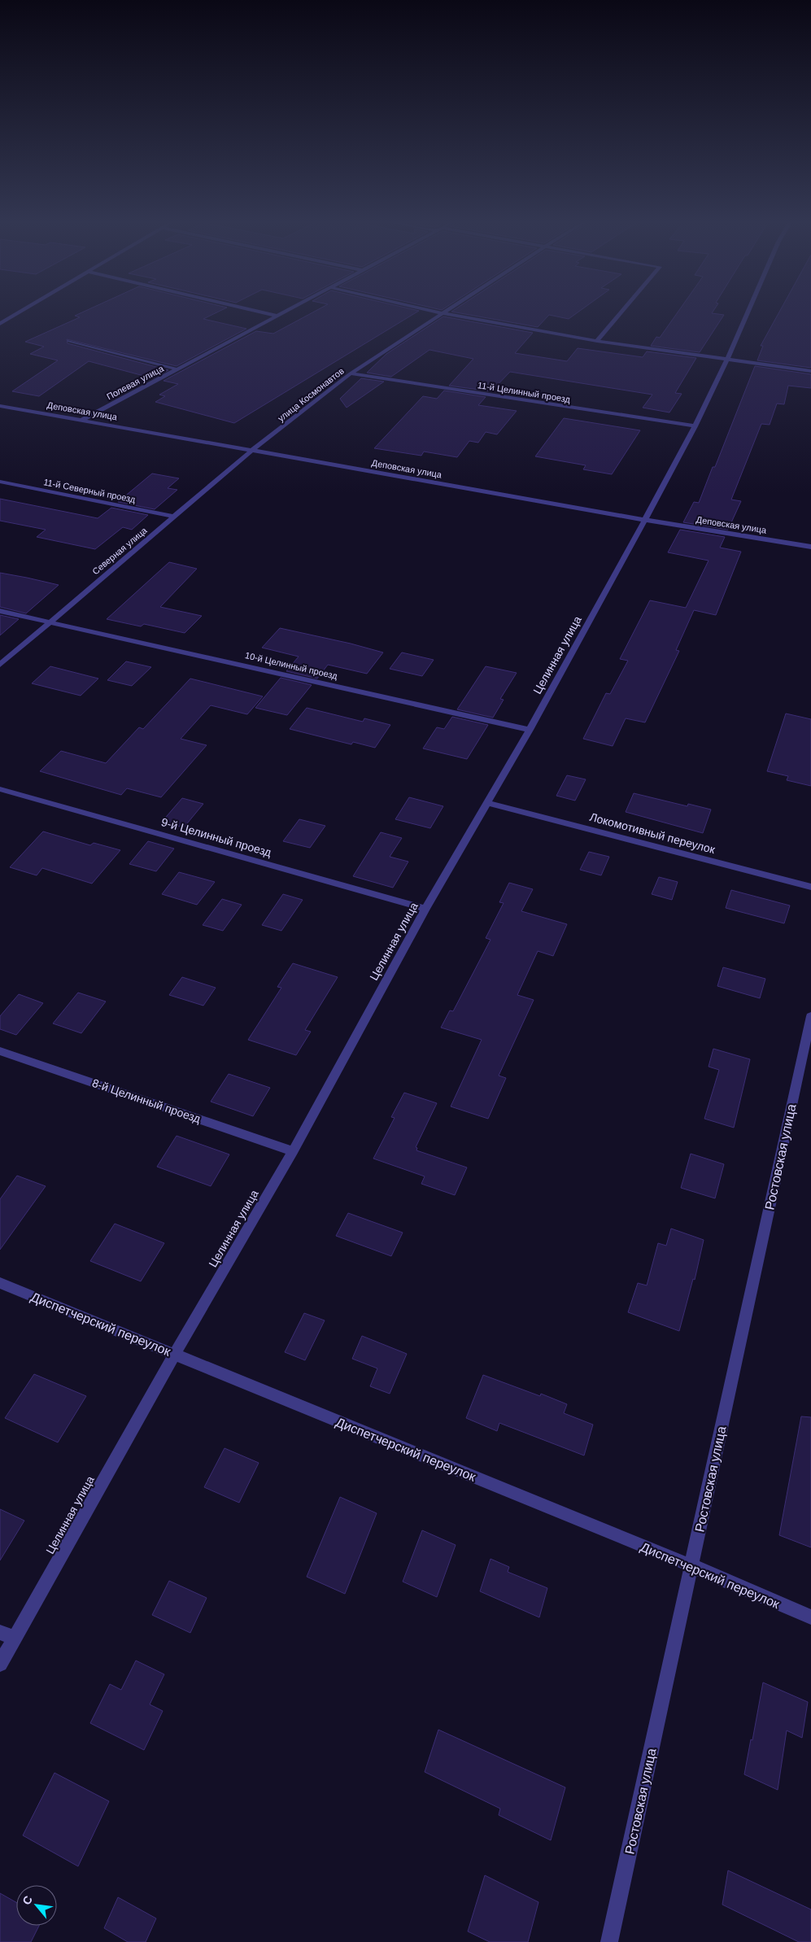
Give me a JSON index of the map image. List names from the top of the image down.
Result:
{
  "streets": {
    "street": [
      "Полевая улица",
      "11-й Целинный проезд",
      "улица Космонавтов",
      "Деповская улица",
      "11-й Северный проезд",
      "Северная улица",
      "Целинная улица",
      "10-й Целинный проезд",
      "Локомотивный переулок",
      "9-й Целинный проезд",
      "8-й Целинный проезд",
      "Ростовская улица",
      "Диспетчерский переулок"
    ]
  },
  "crossings": [
    ["Полевая улица", "Деповская улица"],
    ["11-й Целинный проезд", "улица Космонавтов"],
    ["11-й Целинный проезд", "Целинная улица"],
    ["улица Космонавтов", "Деповская улица"],
    ["улица Космонавтов", "Северная улица"],
    ["Деповская улица", "Северная улица"],
    ["Деповская улица", "Целинная улица"],
    ["11-й Северный проезд", "Северная улица"],
    ["Северная улица", "10-й Целинный проезд"],
    ["Целинная улица", "10-й Целинный проезд"],
    ["Целинная улица", "Локомотивный переулок"],
    ["Целинная улица", "9-й Целинный проезд"],
    ["Целинная улица", "8-й Целинный проезд"],
    ["Целинная улица", "Диспетчерский переулок"],
    ["Ростовская улица", "Диспетчерский переулок"]
  ],
  "north": "top left"
}
